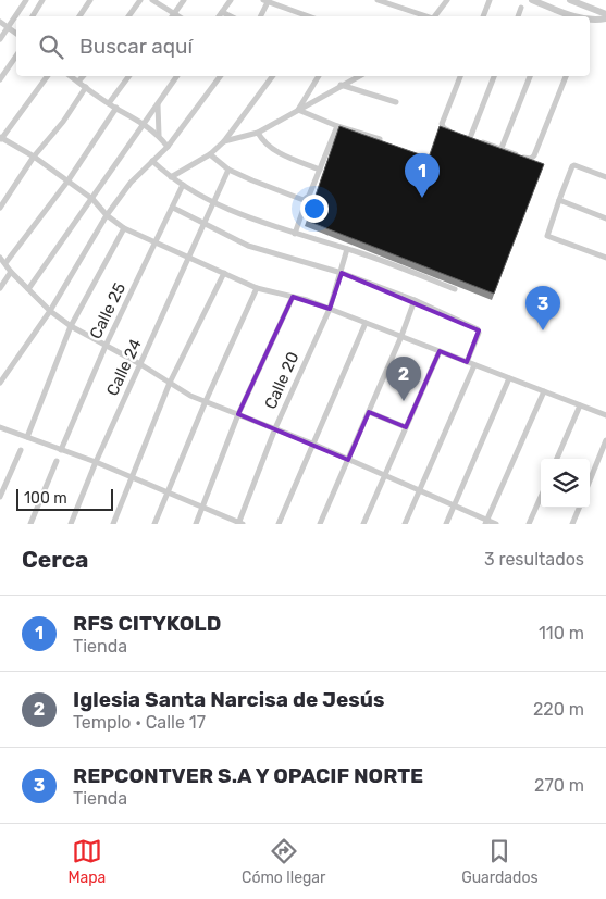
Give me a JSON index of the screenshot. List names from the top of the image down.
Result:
{
  "streets": {
    "street": ["Calle 25", "Calle 24", "Calle 20"]
  },
  "scale_bar": "100 m",
  "page": {
    "search": "Buscar aquí",
    "pins": ["1", "3", "2"],
    "scale": "100 m",
    "heading": ["Cerca", "3 resultados"],
    "list": [
      {
        "mark": "1",
        "name": "RFS CITYKOLD",
        "note": "Tienda",
        "value": "110 m"
      },
      {
        "mark": "2",
        "name": "Iglesia Santa Narcisa de Jesús",
        "note": "Templo · Calle 17",
        "value": "220 m"
      },
      {
        "mark": "3",
        "name": "REPCONTVER S.A Y OPACIF NORTE",
        "note": "Tienda",
        "value": "270 m"
      }
    ],
    "nav": ["Mapa", "Cómo llegar", "Guardados"]
  }
}
